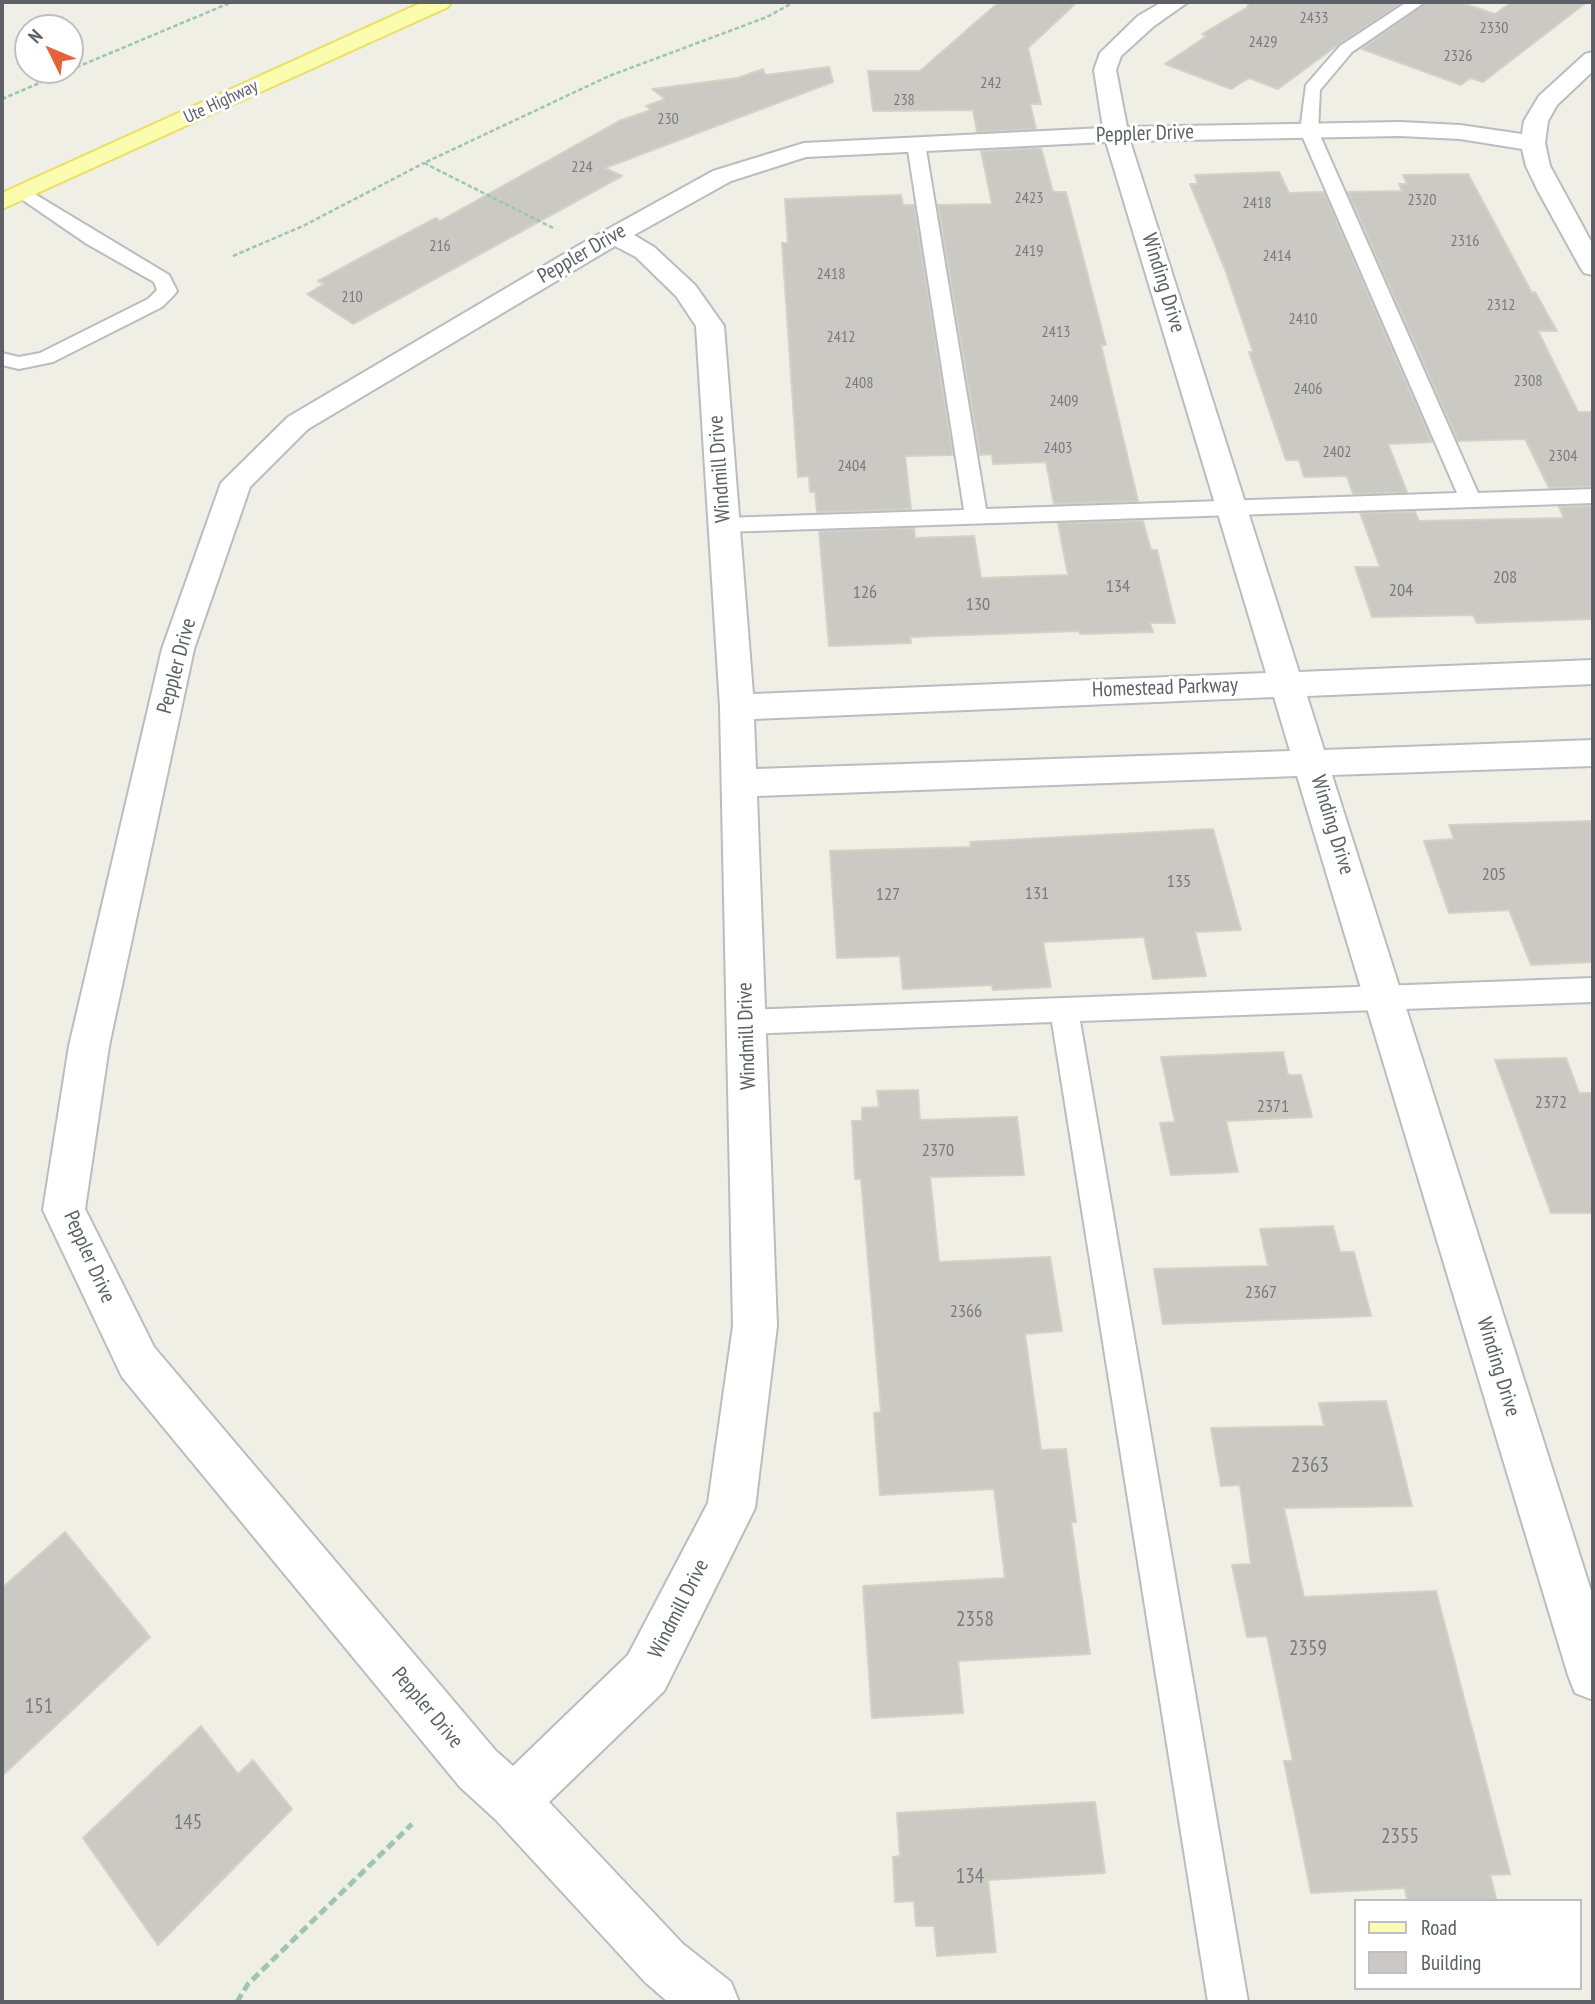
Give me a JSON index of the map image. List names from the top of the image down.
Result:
{
  "streets": {
    "main road": ["Ute Highway"],
    "street": [
      "Peppler Drive",
      "Winding Drive",
      "Windmill Drive",
      "Homestead Parkway"
    ]
  },
  "crossings": [
    ["Peppler Drive", "Winding Drive"],
    ["Peppler Drive", "Windmill Drive"],
    ["Winding Drive", "Homestead Parkway"],
    ["Windmill Drive", "Homestead Parkway"]
  ],
  "house_numbers": [
    "2433",
    "2330",
    "2429",
    "2326",
    "242",
    "238",
    "230",
    "224",
    "2423",
    "2320",
    "2418",
    "2316",
    "216",
    "2419",
    "2414",
    "2418",
    "210",
    "2312",
    "2410",
    "2413",
    "2412",
    "2308",
    "2408",
    "2406",
    "2409",
    "2403",
    "2402",
    "2304",
    "2404",
    "208",
    "134",
    "204",
    "126",
    "130",
    "205",
    "135",
    "131",
    "127",
    "2372",
    "2371",
    "2370",
    "2367",
    "2366",
    "2363",
    "2358",
    "2359",
    "151",
    "145",
    "2355",
    "134"
  ],
  "legend": ["Road", "Building"],
  "north": "top left"
}
